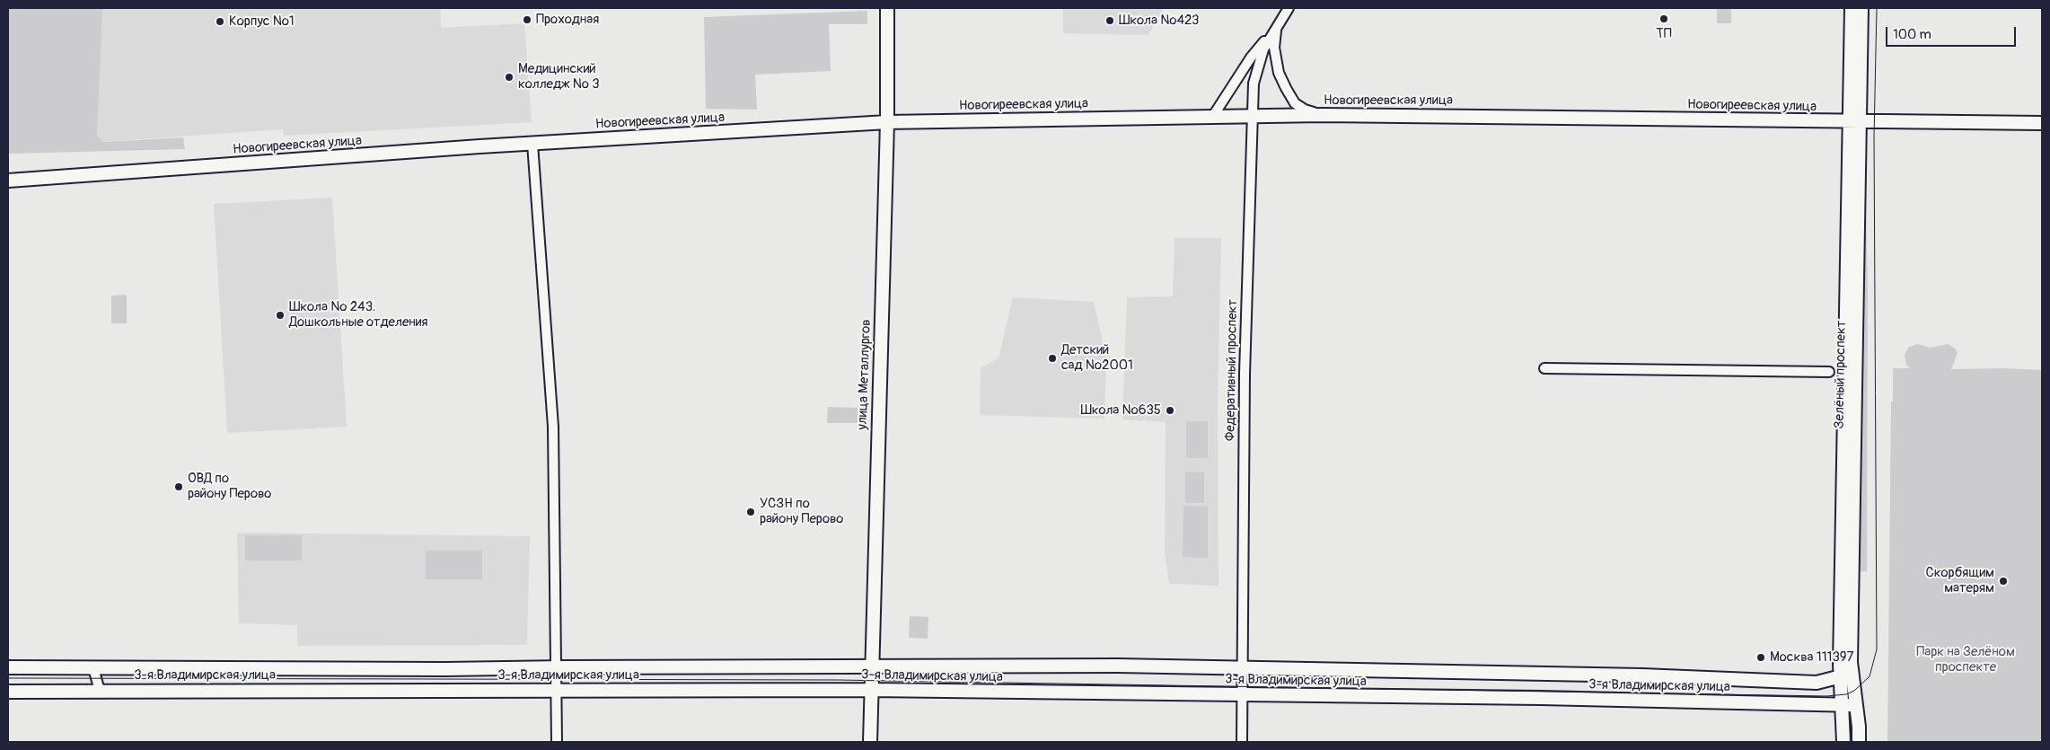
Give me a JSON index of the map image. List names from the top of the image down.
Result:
{
  "streets": {
    "street": [
      "Новогиреевская улица",
      "Федеративный проспект",
      "улица Металлургов",
      "Зелёный проспект",
      "3-я Владимирская улица"
    ]
  },
  "crossings": [
    ["Новогиреевская улица", "Федеративный проспект"],
    ["Новогиреевская улица", "улица Металлургов"],
    ["Новогиреевская улица", "Зелёный проспект"],
    ["Федеративный проспект", "3-я Владимирская улица"],
    ["улица Металлургов", "3-я Владимирская улица"],
    ["Зелёный проспект", "3-я Владимирская улица"]
  ],
  "parks": ["Парк на Зелёном проспекте"],
  "places": [
    "ТП",
    "Проходная",
    "Школа №423",
    "Корпус №1",
    "Медицинский колледж № 3",
    "Школа № 243. Дошкольные отделения",
    "Детский сад №2001",
    "Школа №635",
    "ОВД по району Перово",
    "УСЗН по району Перово",
    "Скорбящим матерям",
    "Москва 111397"
  ],
  "scale_bar": "100 m"
}
